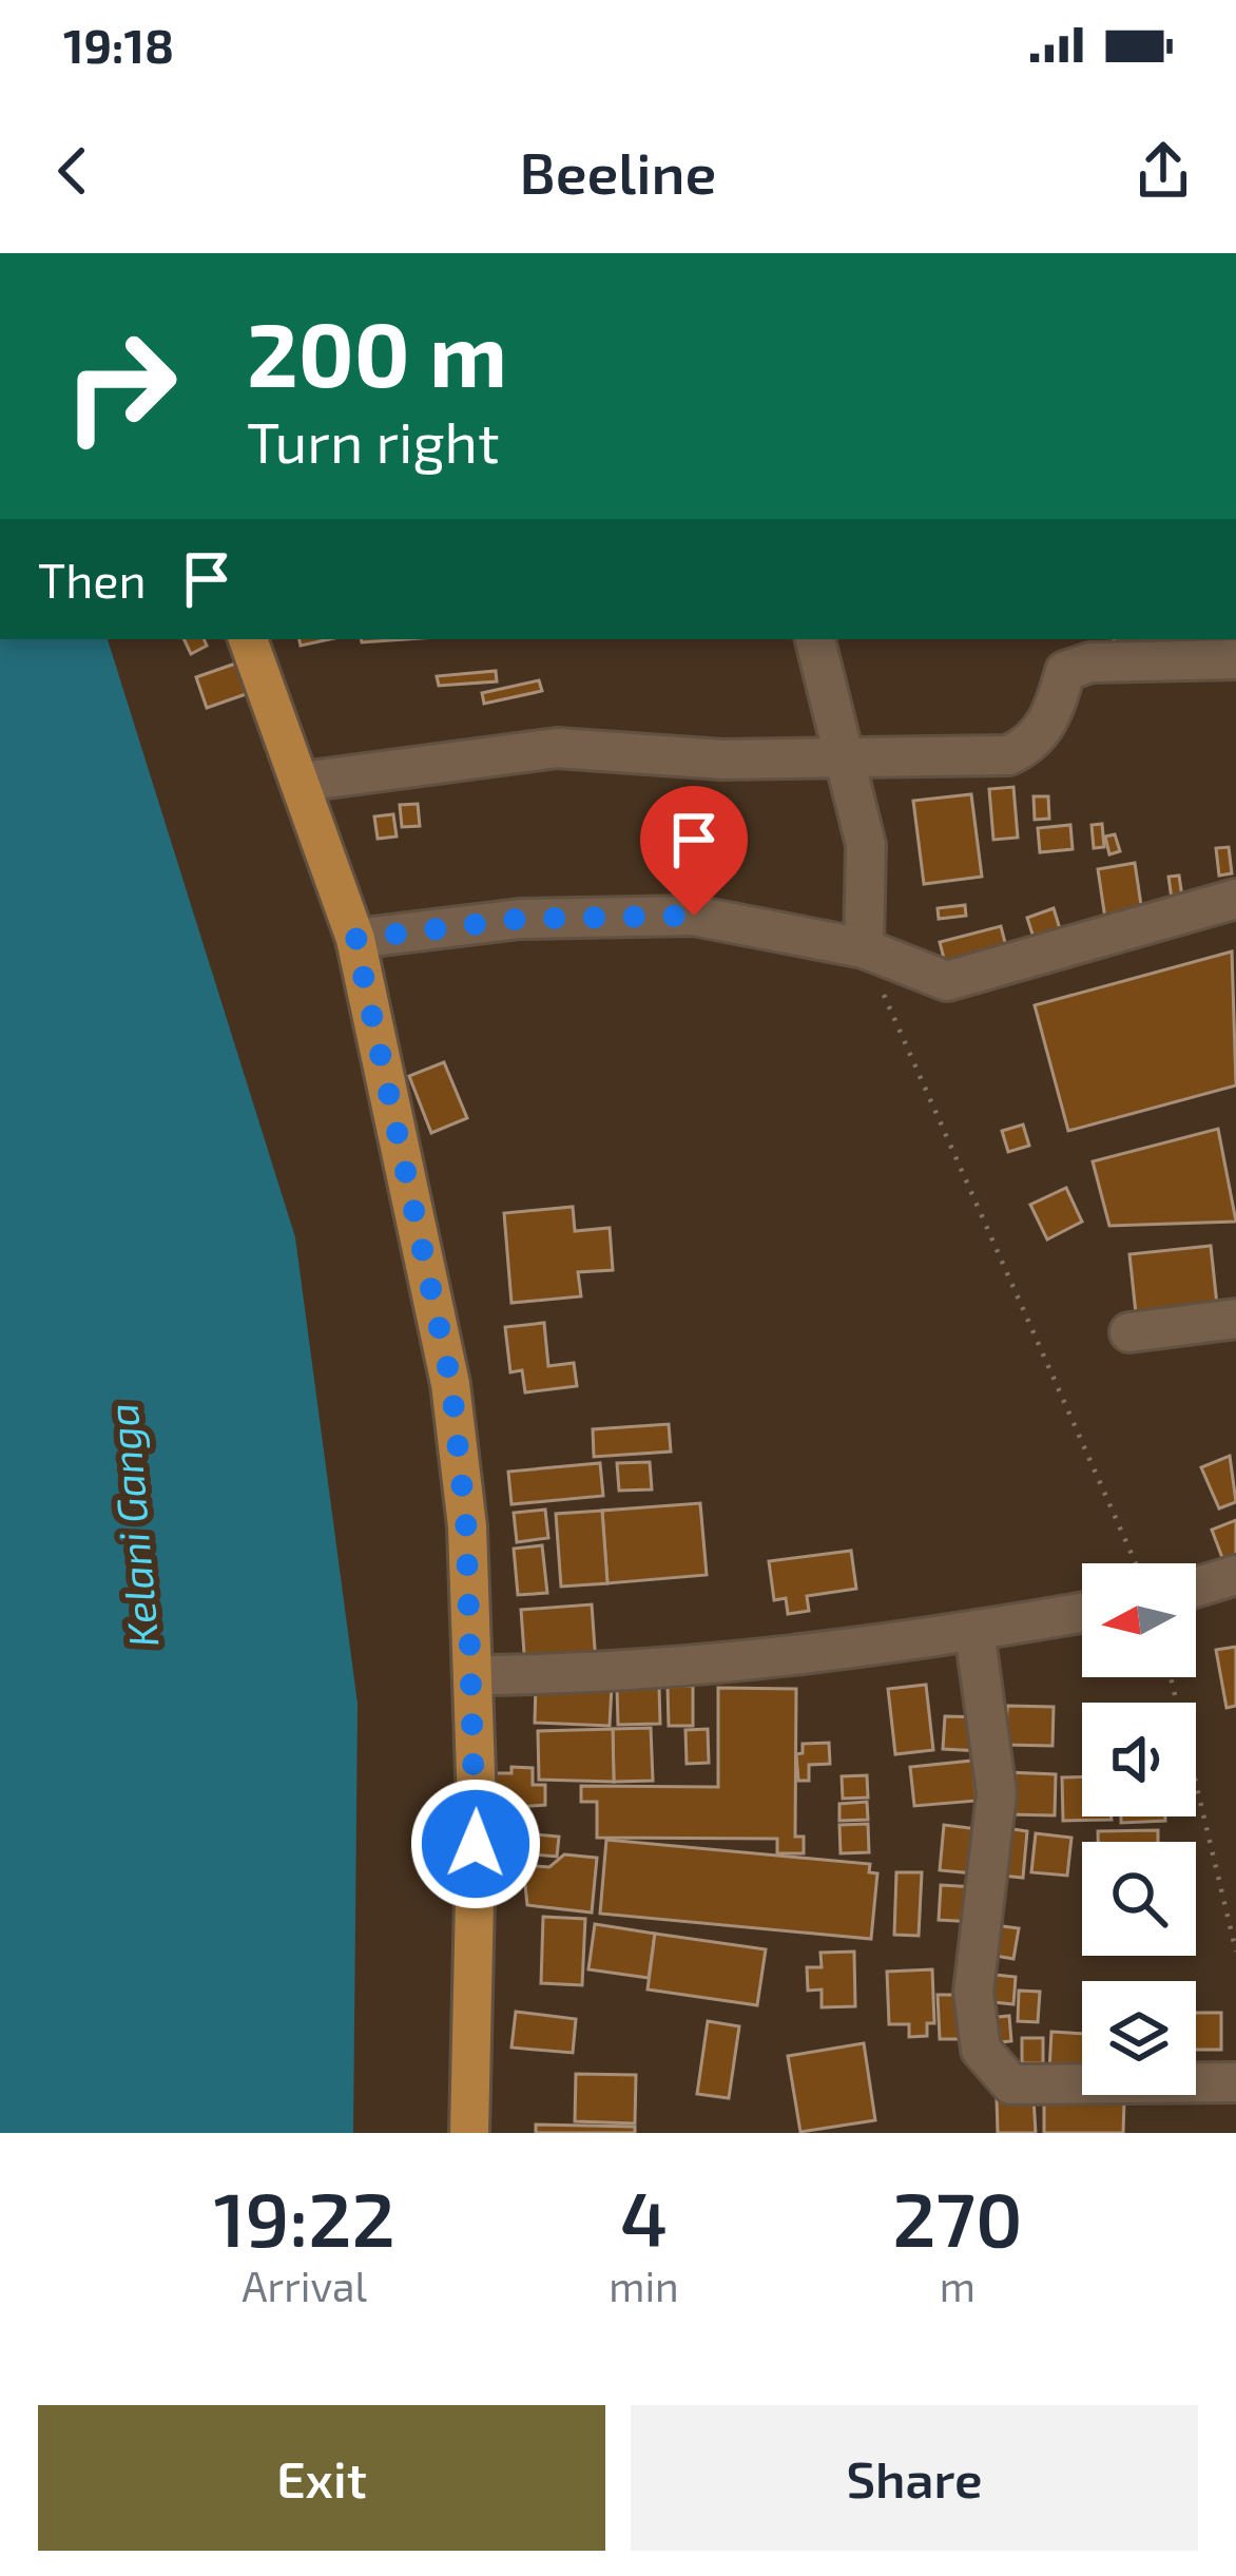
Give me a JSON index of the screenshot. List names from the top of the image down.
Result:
{
  "water": ["Kelani Ganga"],
  "north": "left",
  "page": {
    "status": "19:18",
    "header": "Beeline",
    "turn": ["200 m", "Turn right"],
    "then": "Then",
    "eta": [
      "19:22",
      "Arrival",
      "4",
      "min",
      "270",
      "m"
    ],
    "buttons": ["Exit", "Share"]
  }
}
